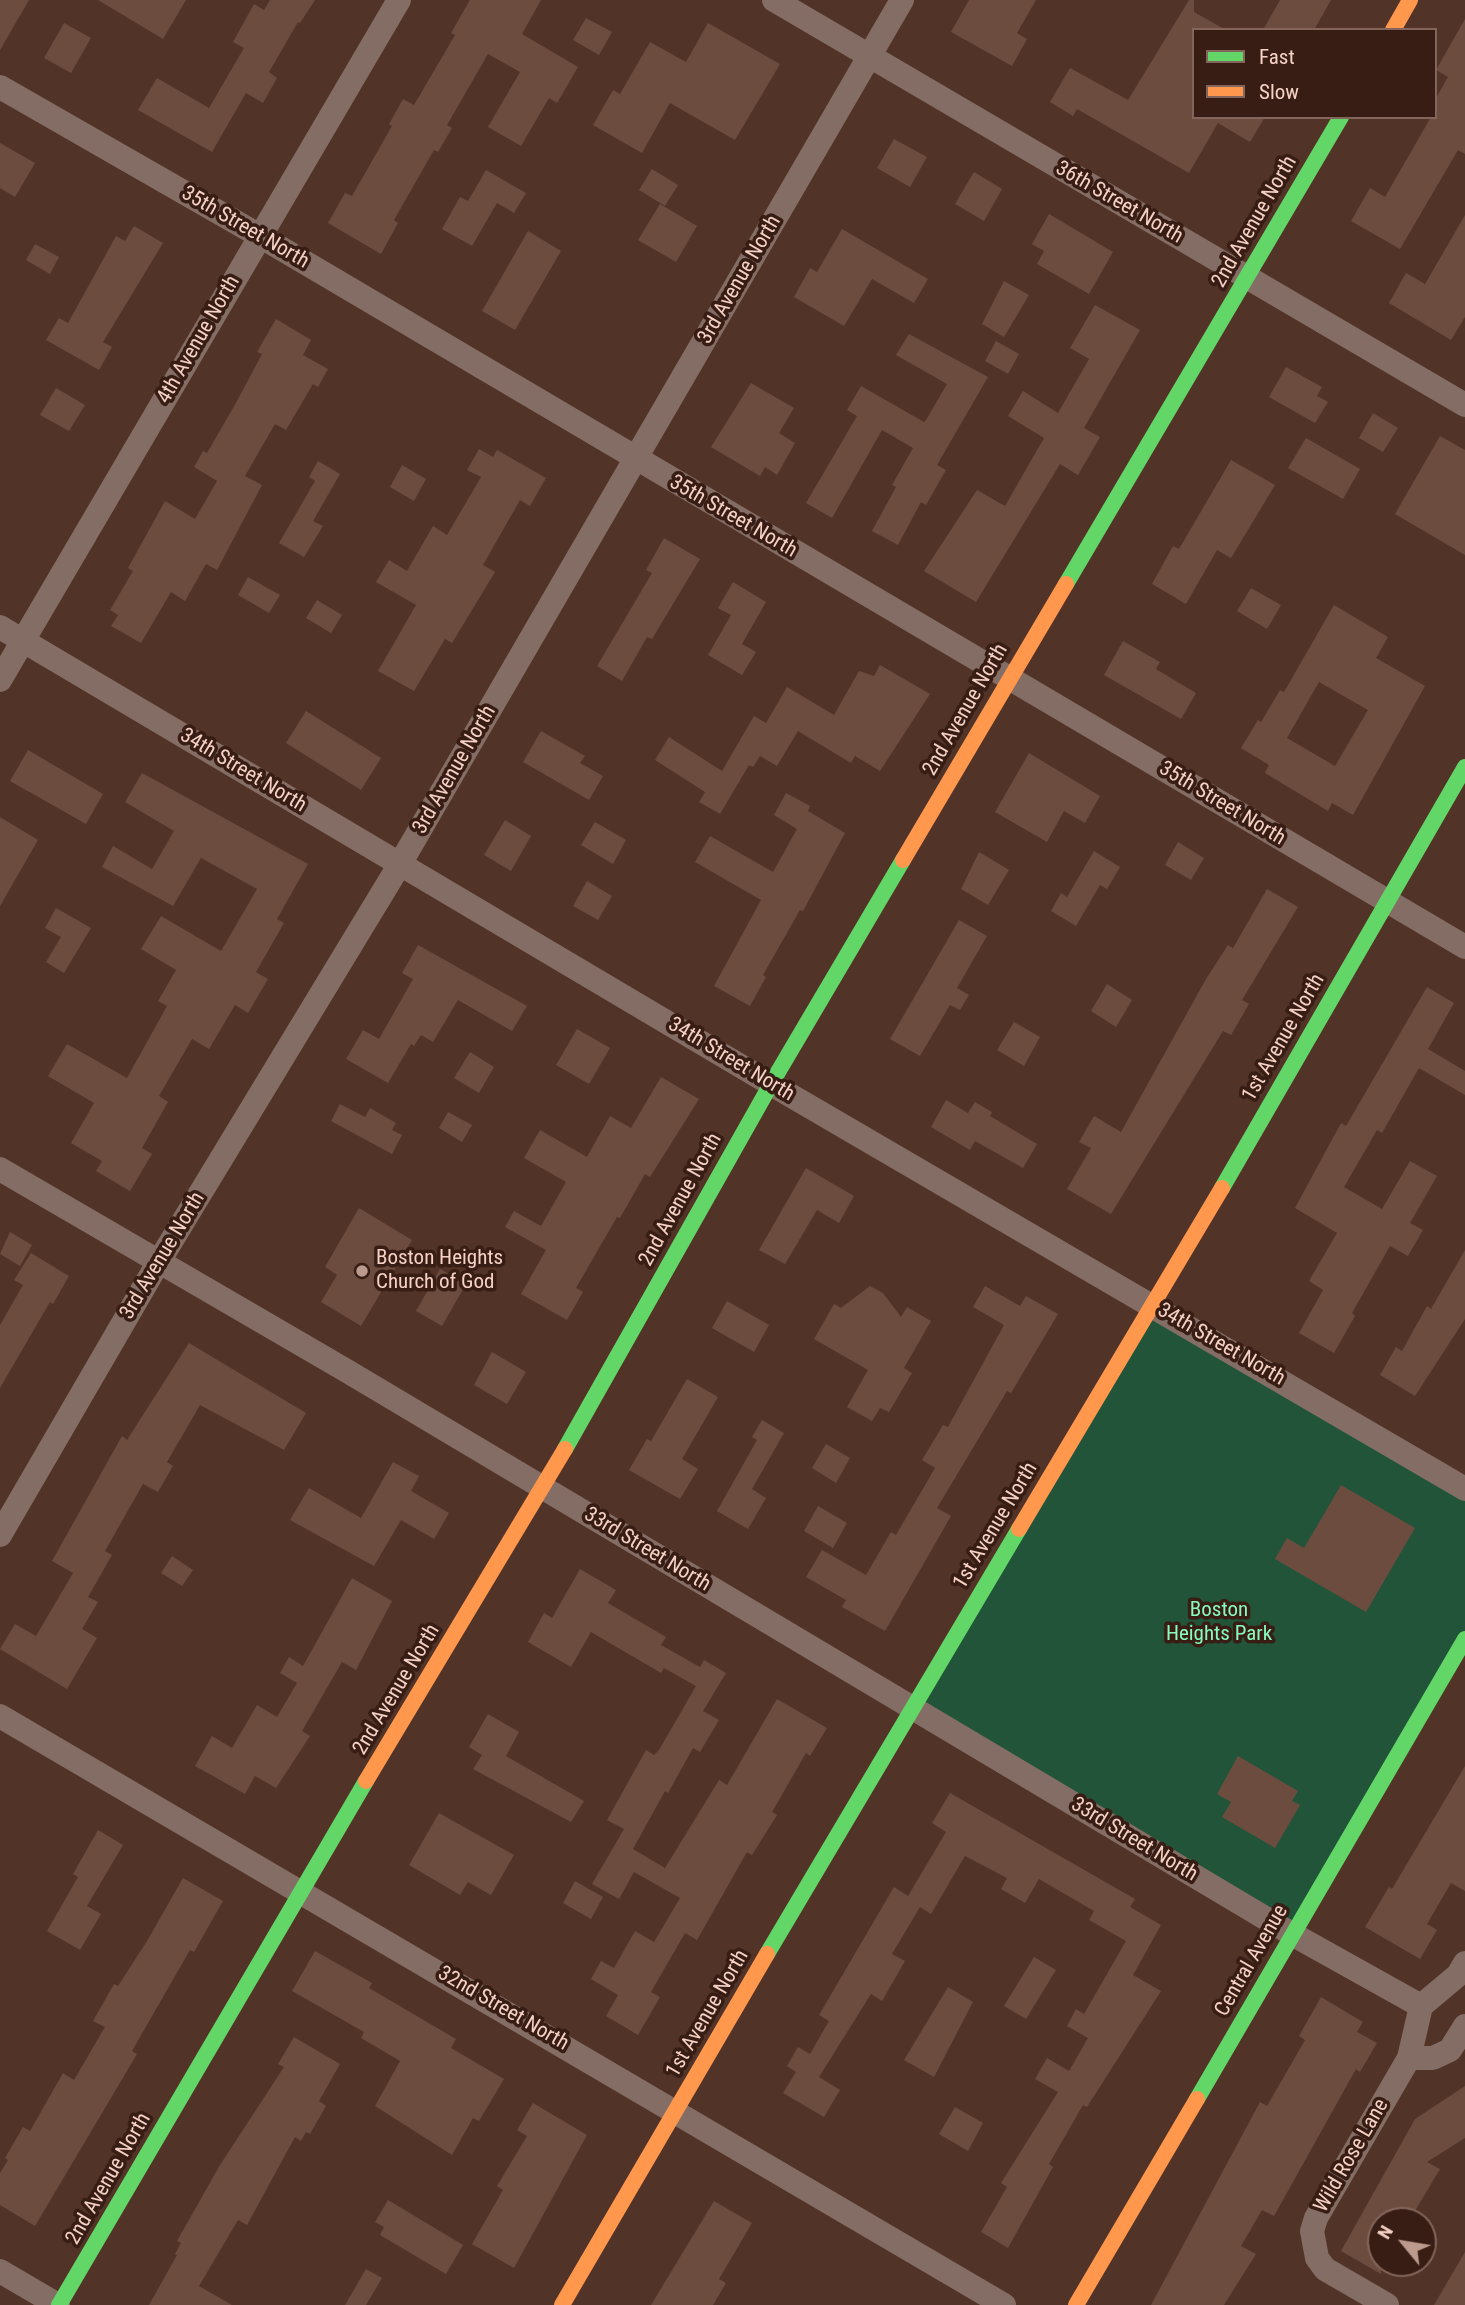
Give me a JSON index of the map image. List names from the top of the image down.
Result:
{
  "streets": {
    "main road": ["2nd Avenue North", "1st Avenue North", "Central Avenue"],
    "street": [
      "36th Street North",
      "35th Street North",
      "3rd Avenue North",
      "4th Avenue North",
      "34th Street North",
      "33rd Street North",
      "32nd Street North",
      "Wild Rose Lane"
    ]
  },
  "crossings": [
    ["36th Street North", "2nd Avenue North"],
    ["36th Street North", "3rd Avenue North"],
    ["2nd Avenue North", "35th Street North"],
    ["2nd Avenue North", "34th Street North"],
    ["2nd Avenue North", "33rd Street North"],
    ["2nd Avenue North", "32nd Street North"],
    ["35th Street North", "3rd Avenue North"],
    ["35th Street North", "4th Avenue North"],
    ["35th Street North", "1st Avenue North"],
    ["3rd Avenue North", "34th Street North"],
    ["3rd Avenue North", "33rd Street North"],
    ["4th Avenue North", "34th Street North"],
    ["34th Street North", "1st Avenue North"],
    ["1st Avenue North", "33rd Street North"],
    ["1st Avenue North", "32nd Street North"],
    ["33rd Street North", "Central Avenue"]
  ],
  "parks": ["Boston Heights Park"],
  "places": ["Boston Heights Church of God"],
  "legend": ["Fast", "Slow"],
  "north": "top left"
}
